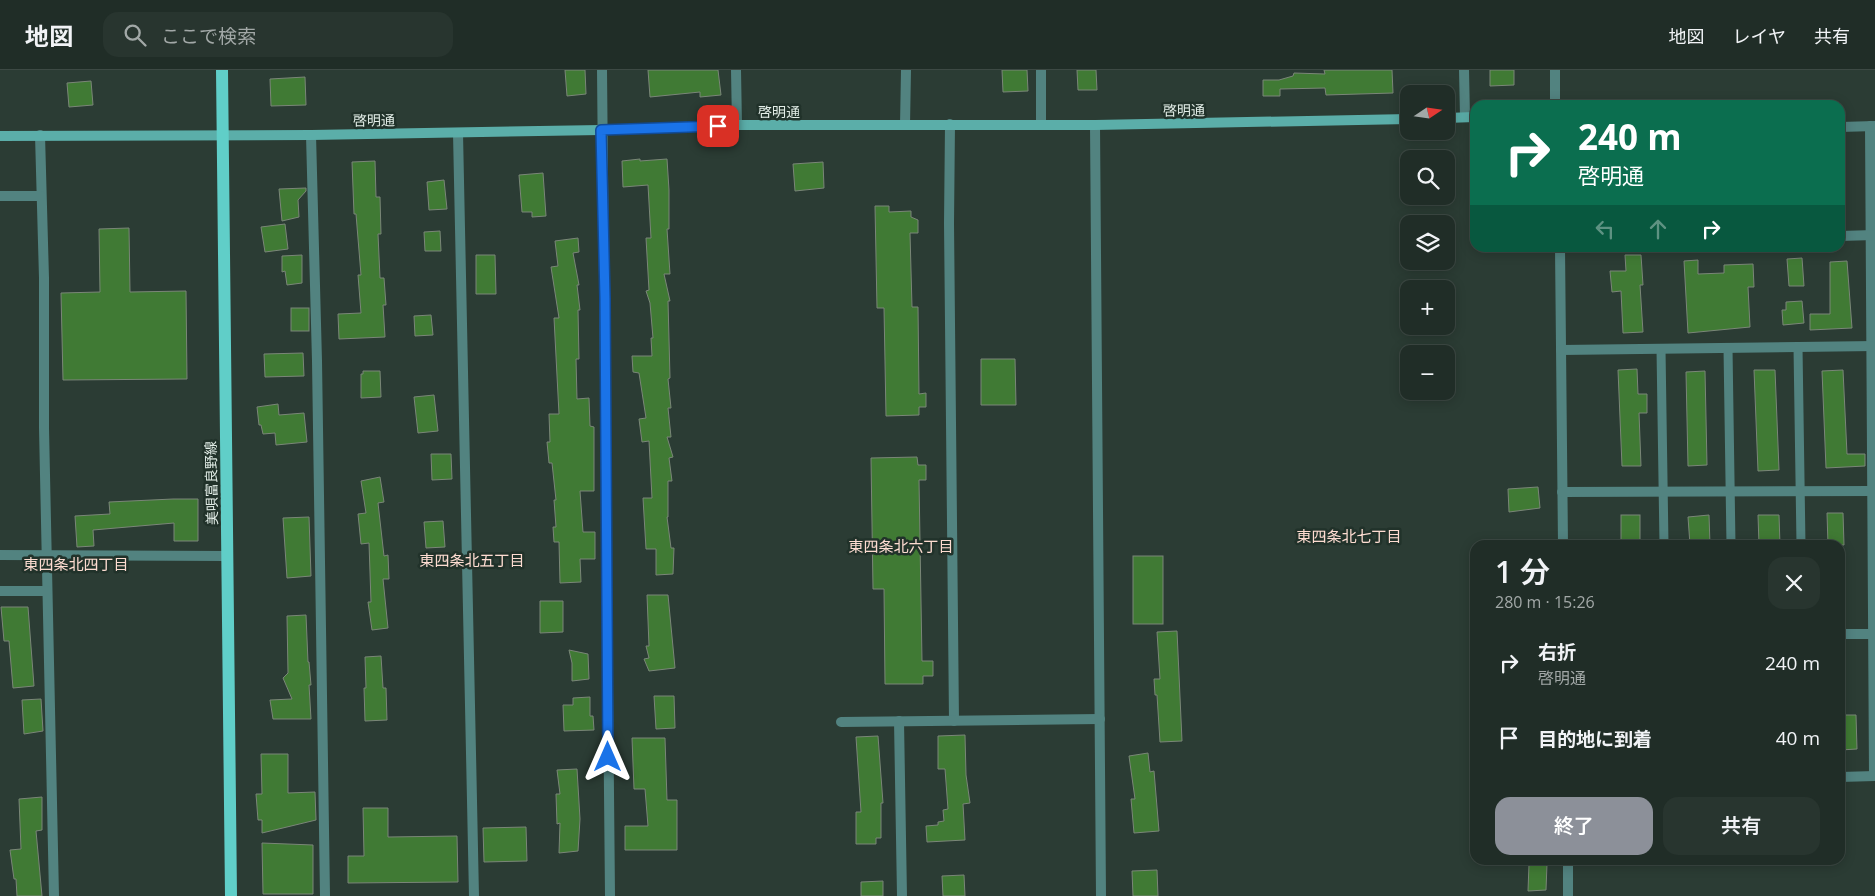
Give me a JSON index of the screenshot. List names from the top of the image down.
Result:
{
  "streets": {
    "main road": ["美唄富良野線"],
    "street": ["啓明通"]
  },
  "crossings": [
    ["啓明通", "美唄富良野線"]
  ],
  "districts": [
    "東四条北七丁目",
    "東四条北六丁目",
    "東四条北五丁目",
    "東四条北四丁目"
  ],
  "north": "right",
  "page": {
    "header": "地図",
    "search": "ここで検索",
    "nav": ["地図", "レイヤ", "共有"],
    "map_buttons": ["+", "−"],
    "turn": ["240 m", "啓明通"],
    "heading": ["1 分", "280 m · 15:26"],
    "list": [
      {
        "name": "右折",
        "note": "啓明通",
        "value": "240 m"
      },
      {
        "name": "目的地に到着",
        "value": "40 m"
      }
    ],
    "buttons": ["終了", "共有"]
  }
}
